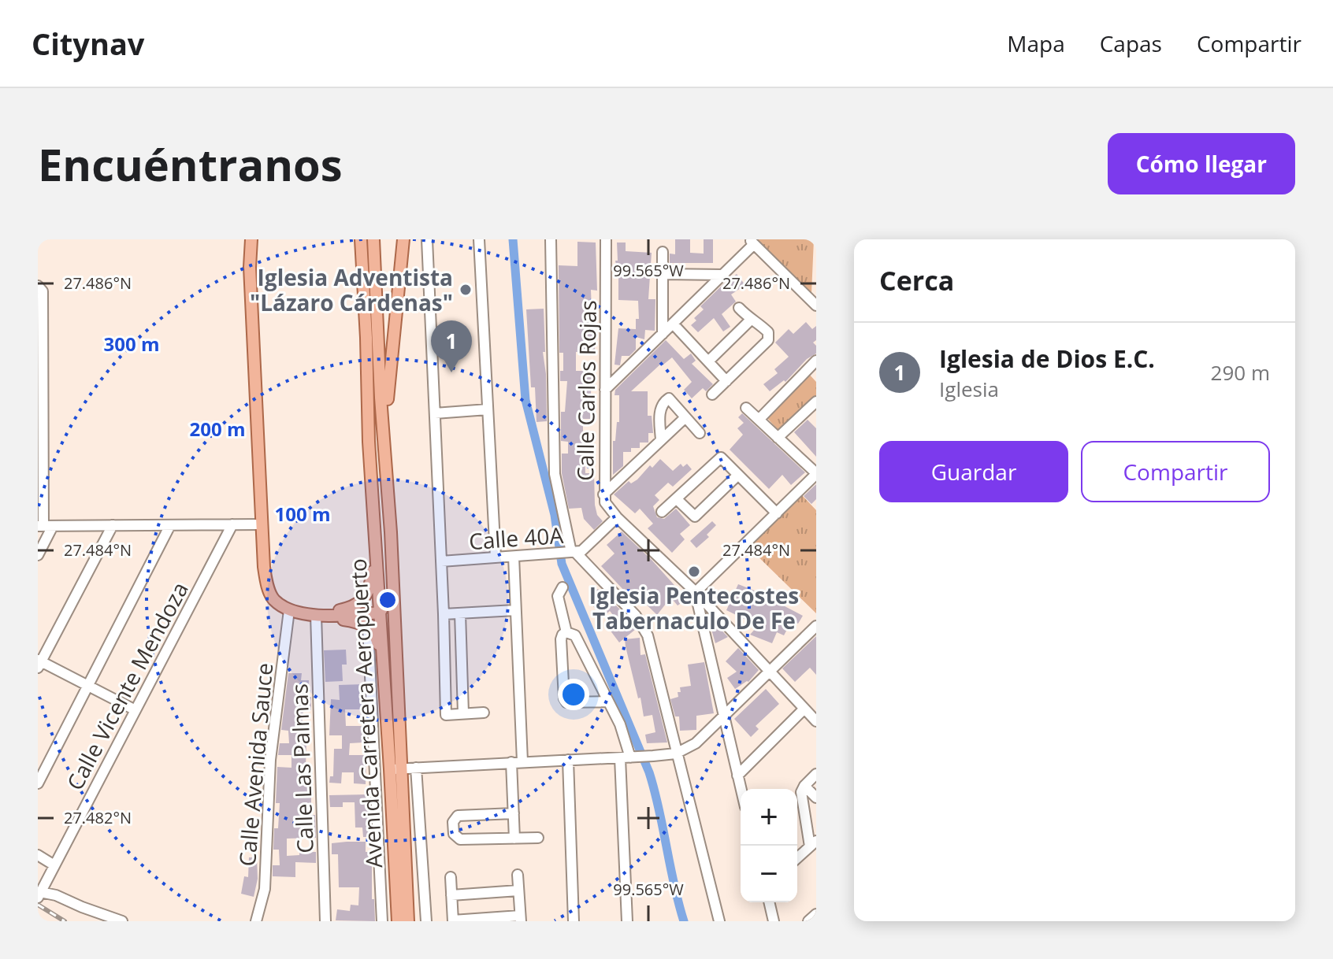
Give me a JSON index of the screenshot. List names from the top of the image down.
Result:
{
  "streets": {
    "main road": ["Avenida Carretera Aeropuerto"],
    "street": [
      "Calle Carlos Rojas",
      "Calle 40A",
      "Calle Vicente Mendoza",
      "Calle Avenida Sauce",
      "Calle Las Palmas"
    ]
  },
  "crossings": [
    ["Calle Carlos Rojas", "Calle 40A"]
  ],
  "places": ["Iglesia Adventista \"Lázaro Cárdenas\"", "Iglesia Pentecostes Tabernaculo De Fe"],
  "page": {
    "header": "Citynav",
    "nav": ["Mapa", "Capas", "Compartir"],
    "buttons": [
      "Cómo llegar",
      ["Guardar", "Compartir"]
    ],
    "title": "Encuéntranos",
    "heading": "Cerca",
    "pins": "1",
    "list": [
      {
        "mark": "1",
        "name": "Iglesia de Dios E.C.",
        "note": "Iglesia",
        "value": "290 m"
      }
    ],
    "map_buttons": ["+", "−"]
  },
  "coordinates": [
    "99.565°W",
    "27.486°N",
    "27.484°N",
    "27.482°N"
  ],
  "rings": ["300 m", "200 m", "100 m"]
}
